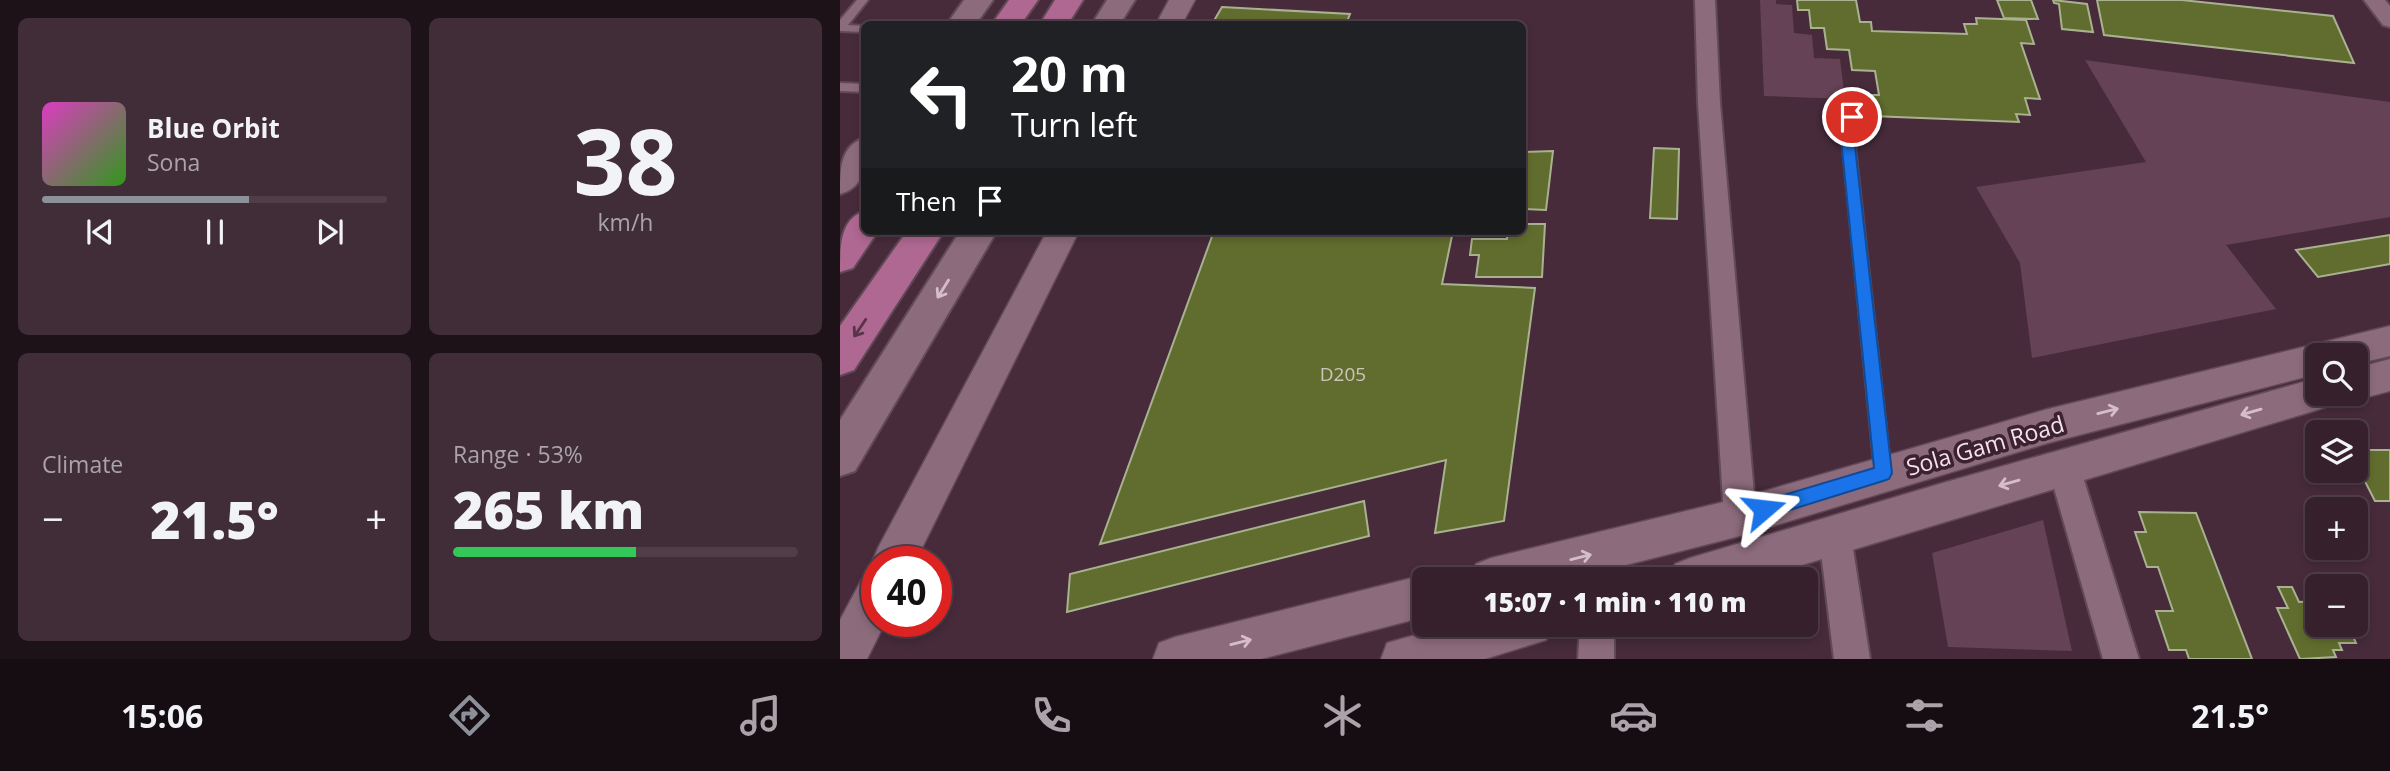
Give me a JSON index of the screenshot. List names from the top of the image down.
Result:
{
  "streets": {
    "street": ["Sola Gam Road"]
  },
  "house_numbers": ["D205"],
  "page": {
    "tile": [
      ["38", "km/h"],
      "Climate",
      ["Range · 53%", "265 km"]
    ],
    "turn": ["20 m", "Turn left"],
    "song": ["Blue Orbit", "Sona"],
    "then": "Then",
    "map_buttons": ["+", "−"],
    "heat": ["−", "21.5°", "+"],
    "limit": "40",
    "trip": "15:07 · 1 min · 110 m",
    "tabs": ["15:06", "21.5°"]
  }
}
